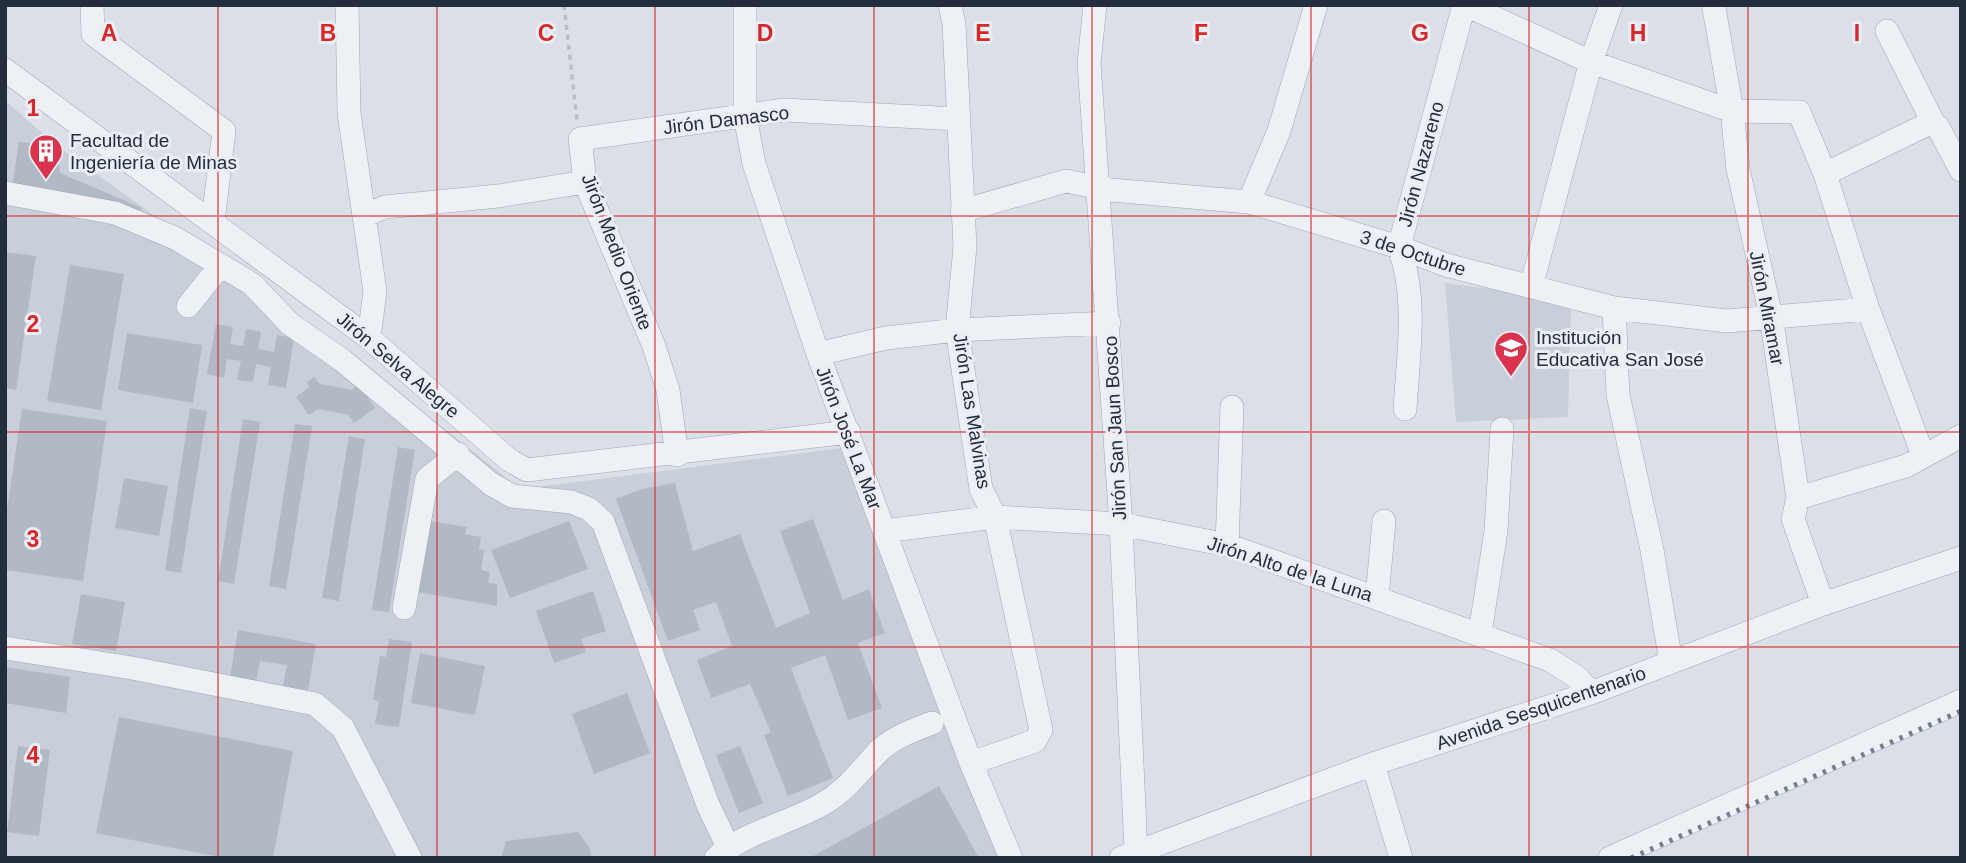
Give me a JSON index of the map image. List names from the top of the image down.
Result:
{
  "streets": {
    "street": [
      "Jirón Damasco",
      "Jirón Nazareno",
      "Jirón Medio Oriente",
      "3 de Octubre",
      "Jirón Miramar",
      "Jirón Selva Alegre",
      "Jirón Las Malvinas",
      "Jirón San Jaun Bosco",
      "Jirón José La Mar",
      "Jirón Alto de la Luna",
      "Avenida Sesquicentenario"
    ]
  },
  "crossings": [
    ["Jirón Damasco", "Jirón Medio Oriente"],
    ["Jirón Damasco", "Jirón Las Malvinas"],
    ["Jirón Damasco", "Jirón José La Mar"],
    ["Jirón Nazareno", "3 de Octubre"],
    ["Jirón Medio Oriente", "Jirón Selva Alegre"],
    ["3 de Octubre", "Jirón Miramar"],
    ["3 de Octubre", "Jirón Las Malvinas"],
    ["3 de Octubre", "Jirón San Jaun Bosco"],
    ["Jirón Miramar", "Avenida Sesquicentenario"],
    ["Jirón Selva Alegre", "Jirón José La Mar"],
    ["Jirón Las Malvinas", "Jirón José La Mar"],
    ["Jirón Las Malvinas", "Jirón Alto de la Luna"],
    ["Jirón San Jaun Bosco", "Jirón Alto de la Luna"],
    ["Jirón San Jaun Bosco", "Avenida Sesquicentenario"],
    ["Jirón José La Mar", "Jirón Alto de la Luna"],
    ["Jirón Alto de la Luna", "Avenida Sesquicentenario"]
  ],
  "places": {
    "building": ["Facultad de Ingeniería de Minas"],
    "school or university": ["Institución Educativa San José"]
  },
  "grid": {
    "columns": [
      "A",
      "B",
      "C",
      "D",
      "E",
      "F",
      "G",
      "H",
      "I"
    ],
    "rows": [
      "1",
      "2",
      "3",
      "4"
    ]
  }
}
